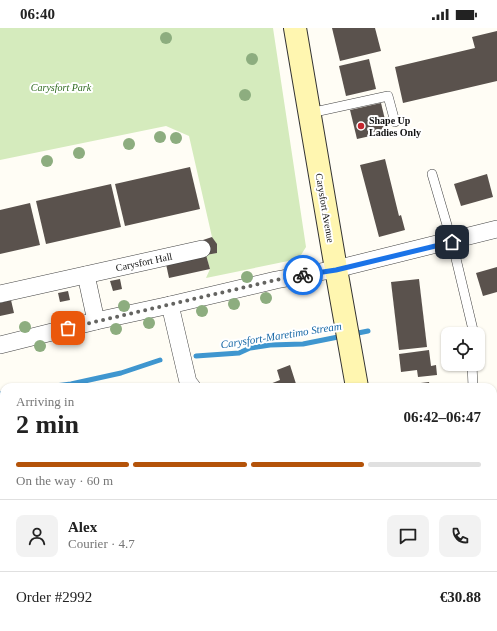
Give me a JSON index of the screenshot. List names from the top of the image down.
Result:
{
  "streets": {
    "main road": ["Carysfort Avenue"],
    "street": ["Carysfort Hall"]
  },
  "water": ["Carysfort-Maretimo Stream"],
  "parks": ["Carysfort Park"],
  "places": ["Shape Up Ladies Only"],
  "page": {
    "status": "06:40",
    "heading": ["2 min", "Arriving in", "06:42–06:47"],
    "panel": [
      "Alex",
      "Courier · 4.7",
      "Order #2992",
      "€30.88"
    ],
    "bar": "On the way · 60 m"
  }
}
